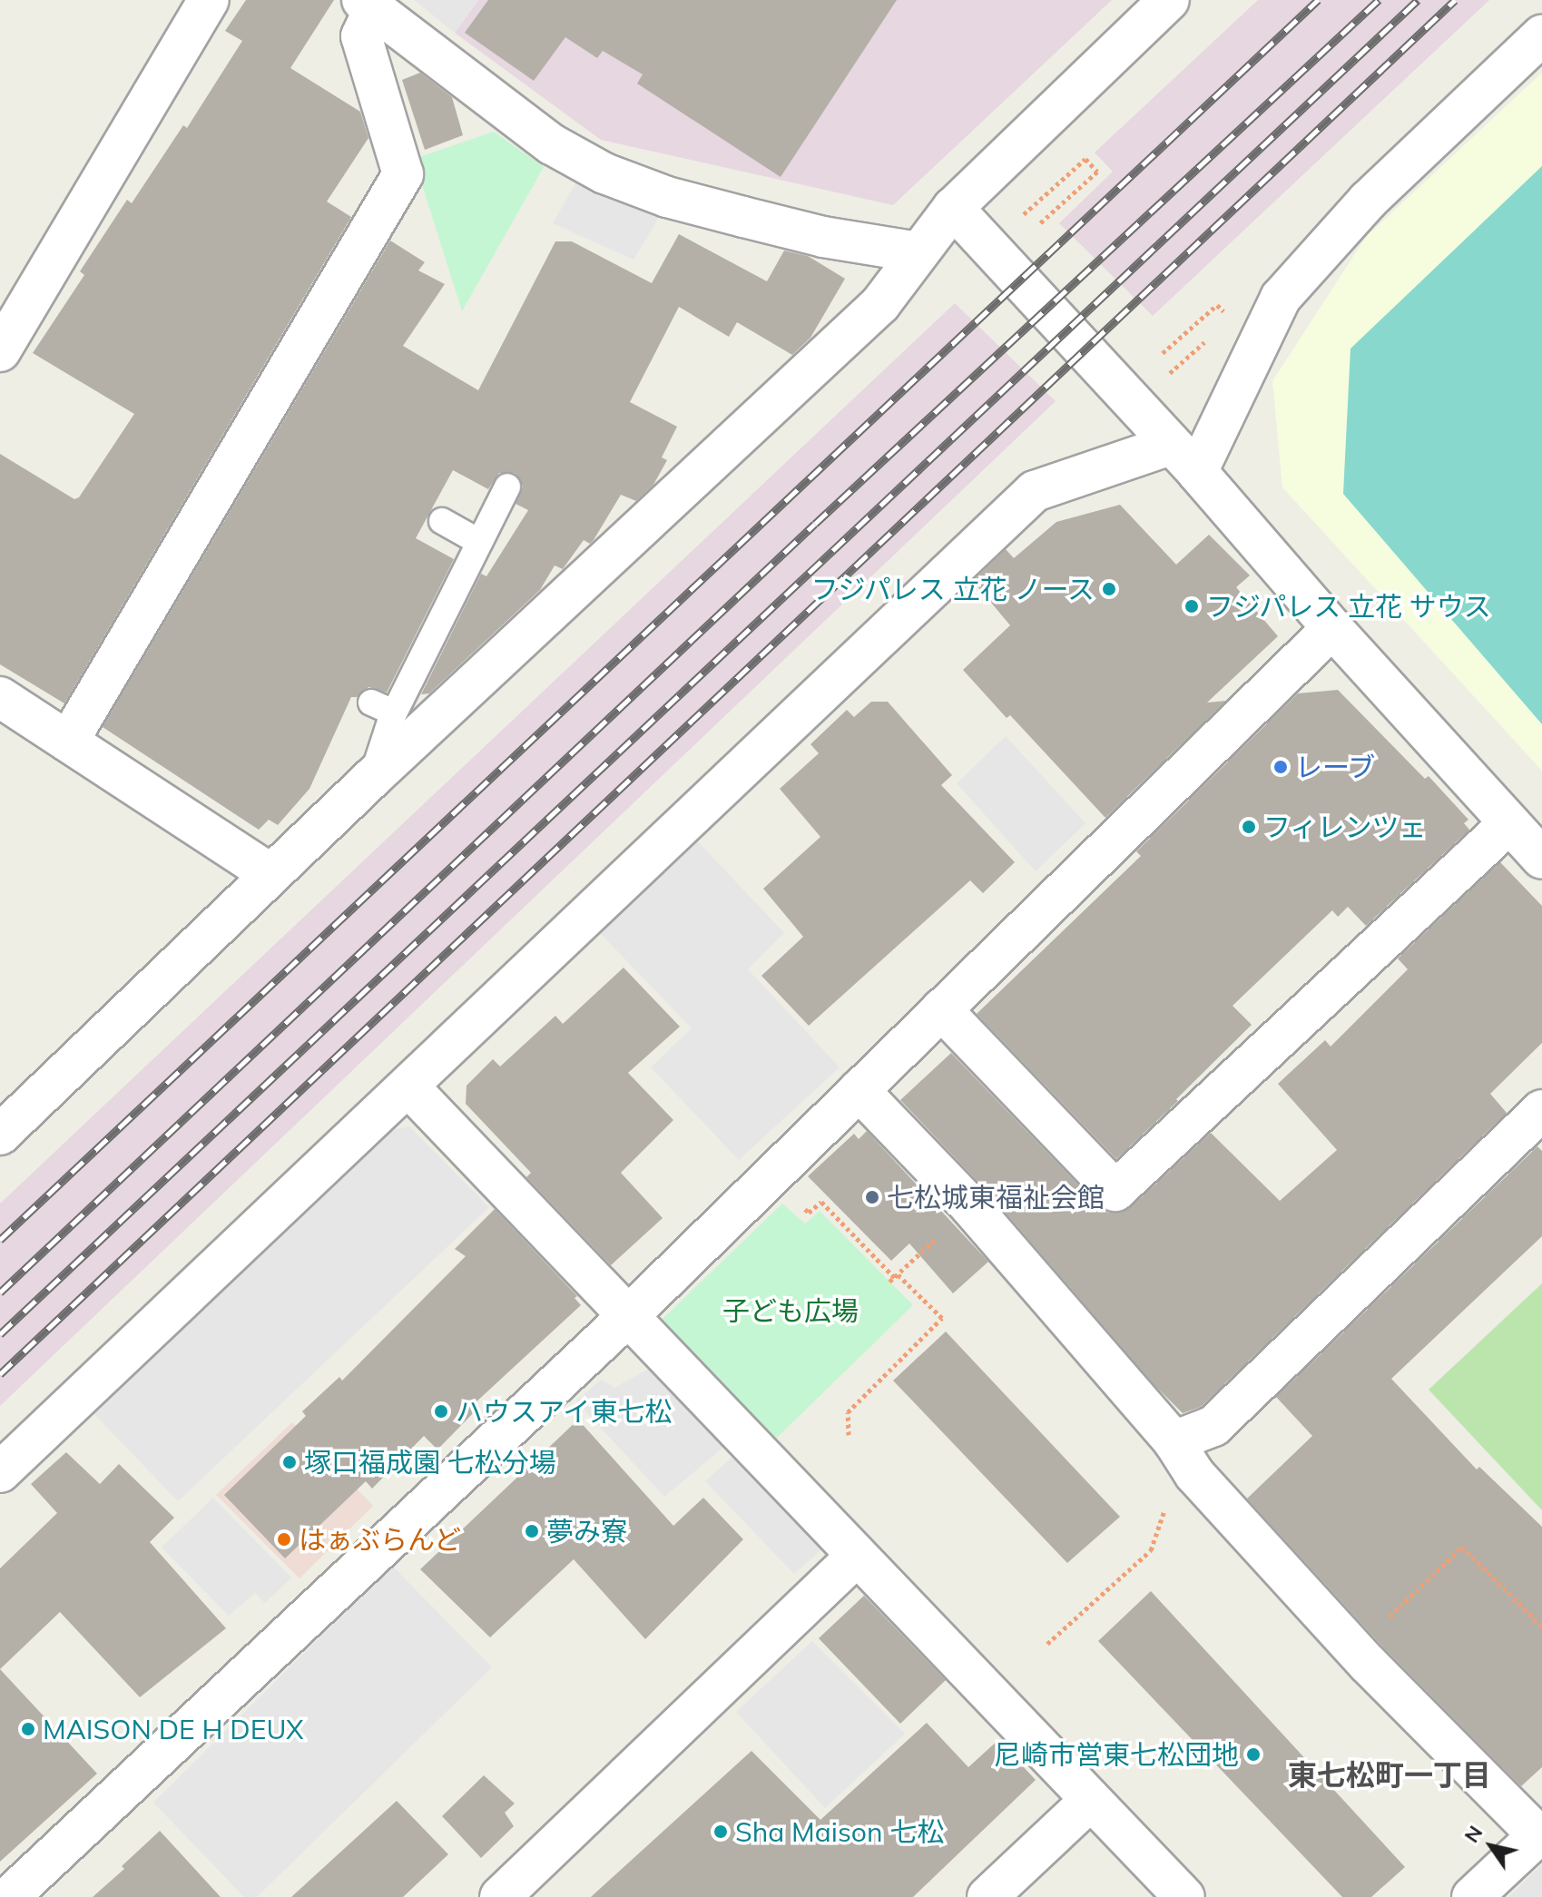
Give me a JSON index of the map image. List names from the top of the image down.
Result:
{
  "districts": ["東七松町一丁目"],
  "parks": ["子ども広場"],
  "places": [
    "フジパレス 立花 ノース",
    "フジパレス 立花 サウス",
    "レーブ",
    "フィレンツェ",
    "七松城東福祉会館",
    "ハウスアイ東七松",
    "塚口福成園 七松分場",
    "夢み寮",
    "はぁぶらんど",
    "MAISON DE H DEUX",
    "尼崎市営東七松団地",
    "Sha Maison 七松"
  ],
  "north": "top left"
}
